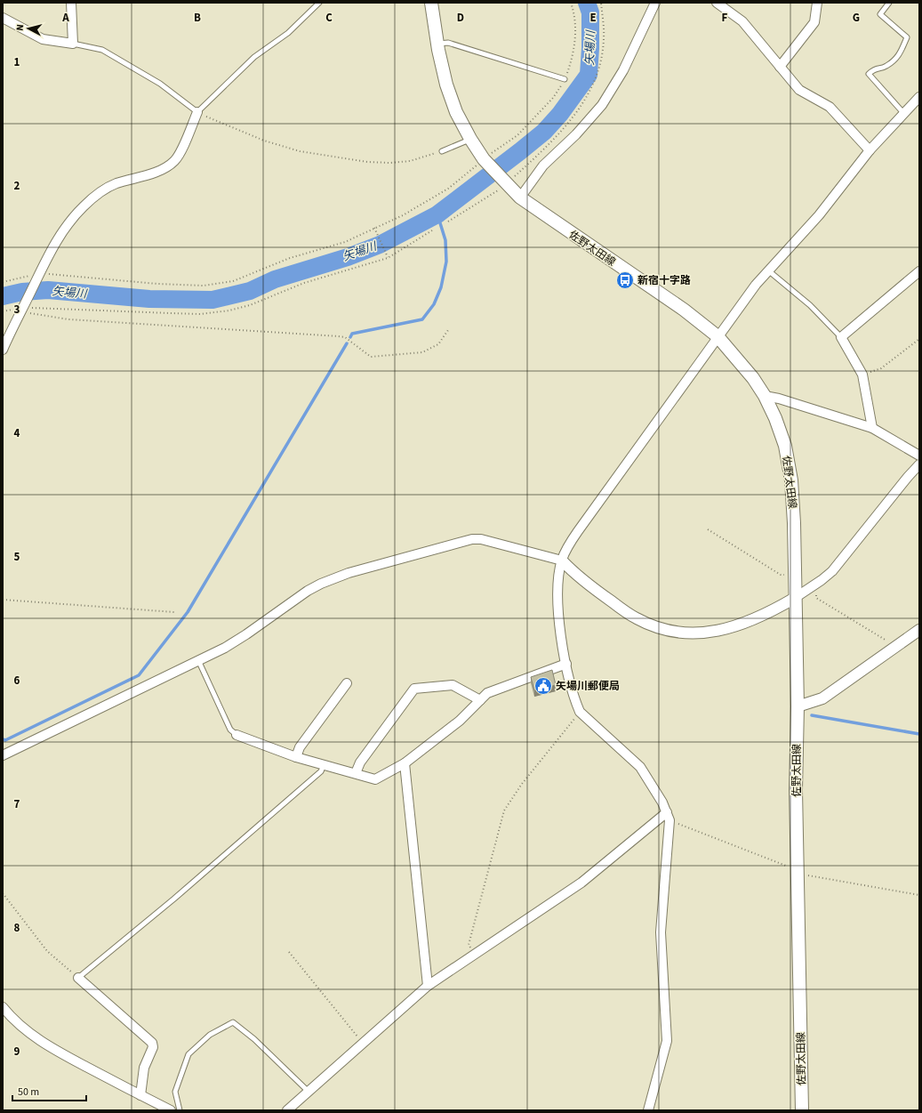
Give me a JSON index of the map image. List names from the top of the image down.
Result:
{
  "streets": {
    "main road": ["佐野太田線"]
  },
  "water": ["矢場川"],
  "places": {
    "bus stop": ["新宿十字路"],
    "public building": ["矢場川郵便局"]
  },
  "scale_bar": "50 m",
  "north": "left",
  "grid": {
    "columns": [
      "A",
      "B",
      "C",
      "D",
      "E",
      "F",
      "G"
    ],
    "rows": [
      "1",
      "2",
      "3",
      "4",
      "5",
      "6",
      "7",
      "8",
      "9"
    ]
  }
}
